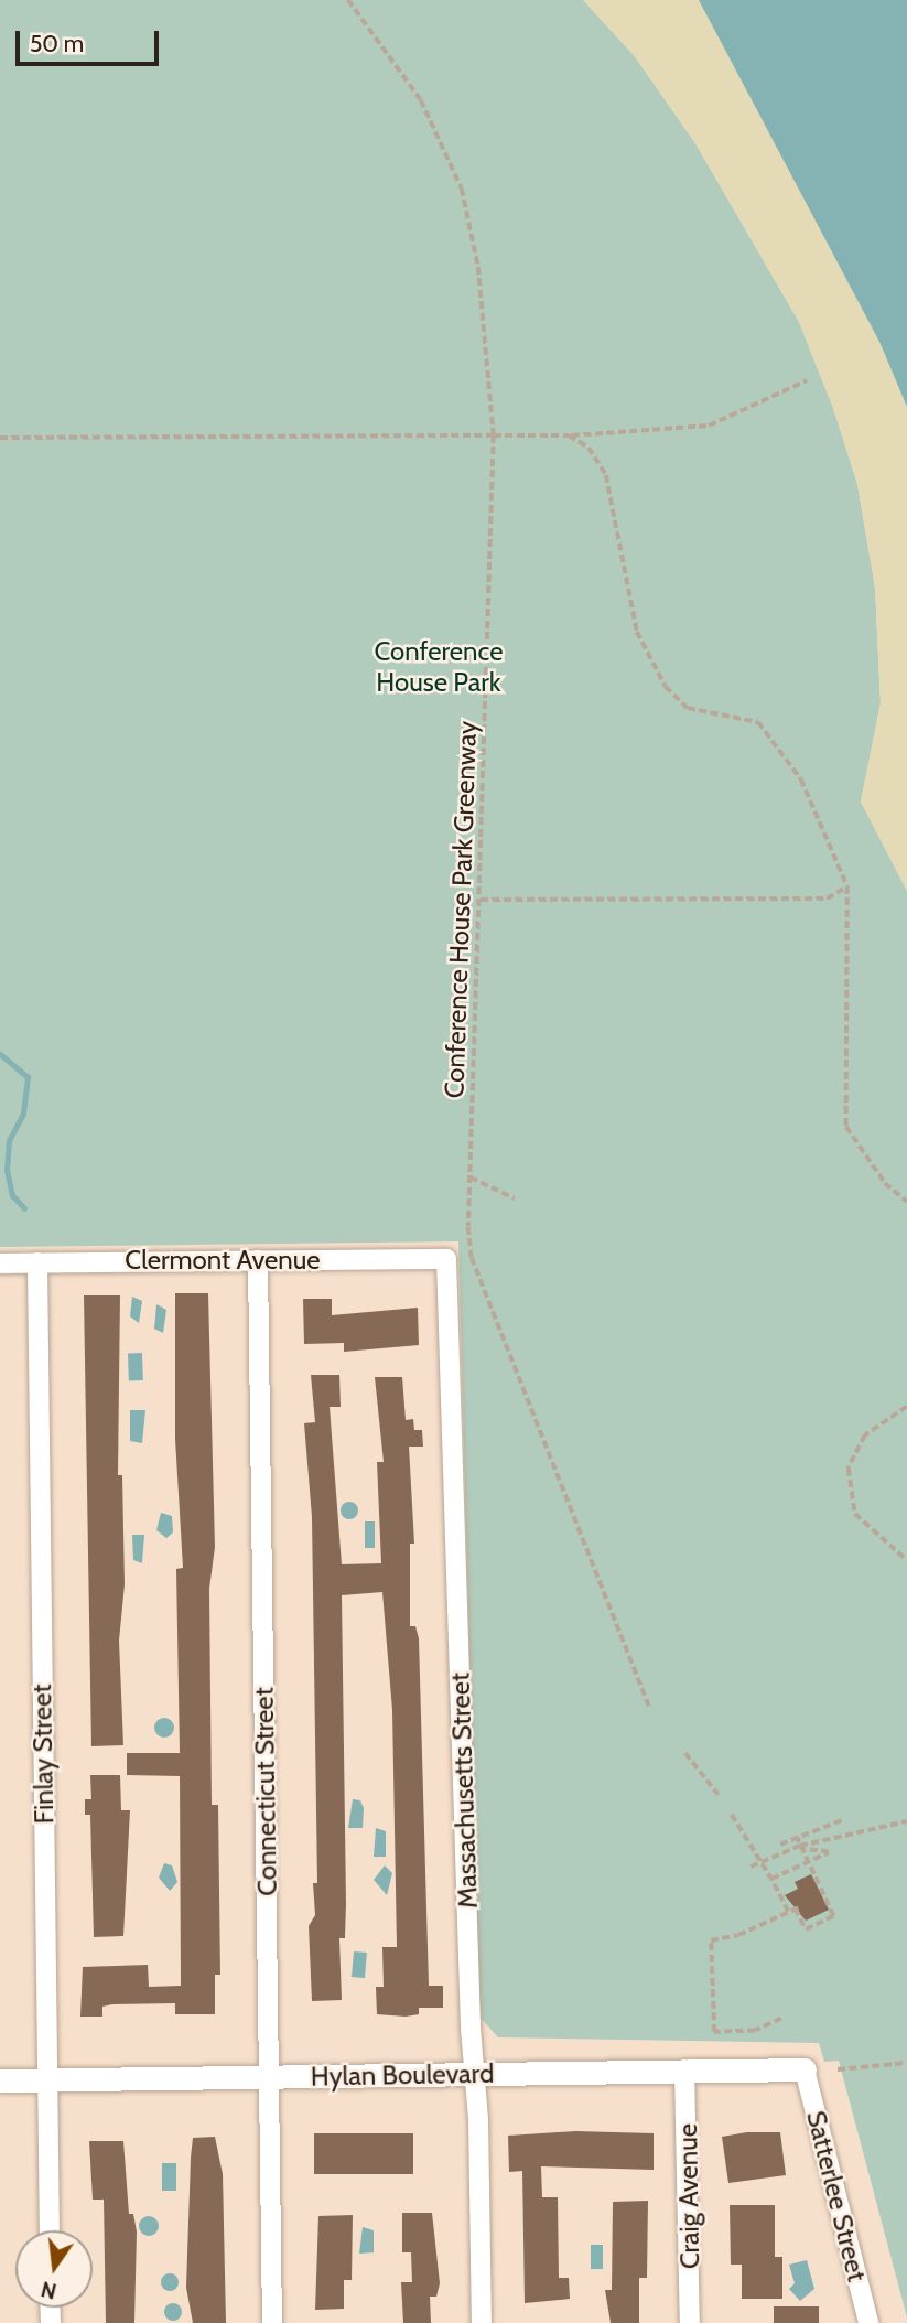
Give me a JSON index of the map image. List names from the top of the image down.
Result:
{
  "streets": {
    "street": [
      "Clermont Avenue",
      "Finlay Street",
      "Massachusetts Street",
      "Connecticut Street",
      "Hylan Boulevard",
      "Craig Avenue",
      "Satterlee Street"
    ],
    "path": ["Conference House Park Greenway"]
  },
  "crossings": [
    ["Clermont Avenue", "Finlay Street"],
    ["Clermont Avenue", "Massachusetts Street"],
    ["Clermont Avenue", "Connecticut Street"],
    ["Finlay Street", "Hylan Boulevard"],
    ["Massachusetts Street", "Hylan Boulevard"],
    ["Connecticut Street", "Hylan Boulevard"],
    ["Hylan Boulevard", "Craig Avenue"],
    ["Hylan Boulevard", "Satterlee Street"]
  ],
  "parks": ["Conference House Park"],
  "scale_bar": "50 m",
  "north": "bottom"
}
